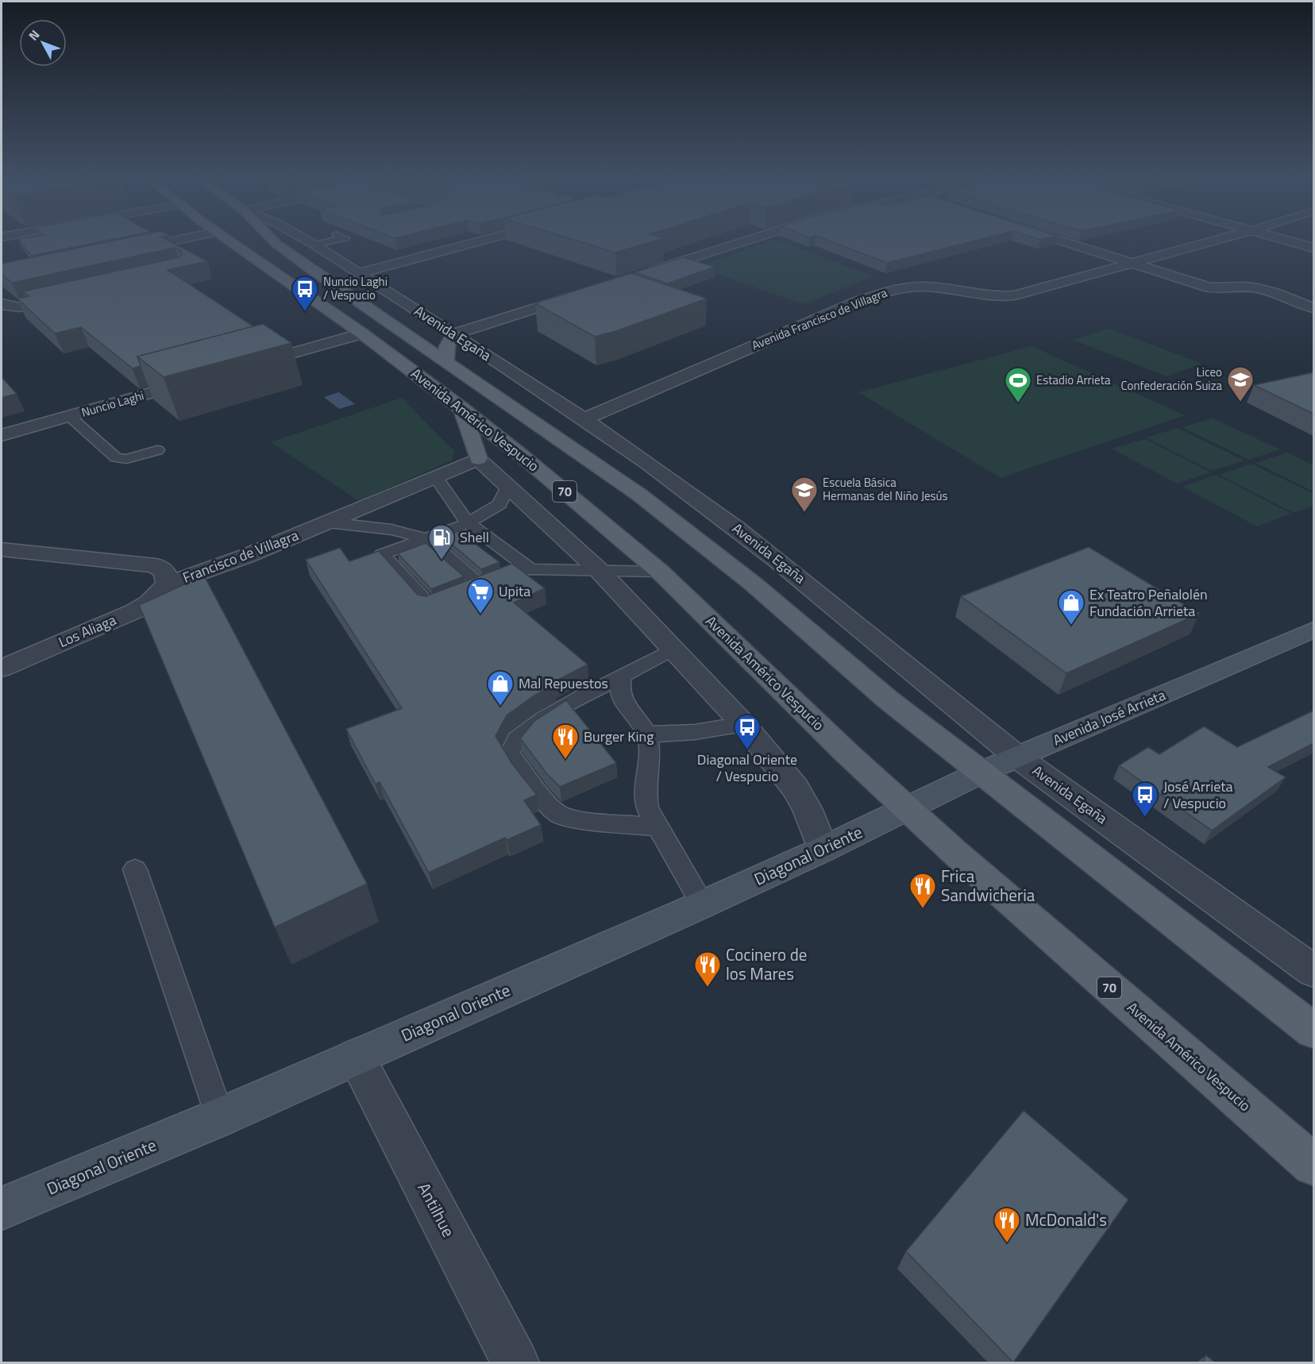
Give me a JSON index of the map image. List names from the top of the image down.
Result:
{
  "streets": {
    "main road": [
      "Avenida Américo Vespucio",
      "70",
      "Avenida José Arrieta",
      "Diagonal Oriente"
    ],
    "street": [
      "Avenida Francisco de Villagra",
      "Avenida Egaña",
      "Nuncio Laghi",
      "Francisco de Villagra",
      "Los Aliaga",
      "Antilhue"
    ]
  },
  "crossings": [
    ["Avenida Francisco de Villagra", "Avenida Egaña"],
    ["Avenida Egaña", "Avenida José Arrieta"],
    ["Avenida Américo Vespucio", "Francisco de Villagra"],
    ["Avenida Américo Vespucio", "Avenida José Arrieta"],
    ["Avenida Américo Vespucio", "Diagonal Oriente"],
    ["Francisco de Villagra", "Los Aliaga"],
    ["Avenida José Arrieta", "Diagonal Oriente"],
    ["Diagonal Oriente", "Antilhue"]
  ],
  "places": {
    "bus stop": ["Nuncio Laghi / Vespucio", "Diagonal Oriente / Vespucio", "José Arrieta / Vespucio"],
    "school or university": ["Liceo Confederación Suiza", "Escuela Básica Hermanas del Niño Jesús"],
    "sports": ["Estadio Arrieta"],
    "fuel station": ["Shell"],
    "supermarket": ["Upita"],
    "shop": ["Ex Teatro Peñalolén Fundación Arrieta", "Mal Repuestos"],
    "restaurant": [
      "Burger King",
      "Frica Sandwicheria",
      "Cocinero de los Mares",
      "McDonald's"
    ]
  },
  "north": "top left"
}
